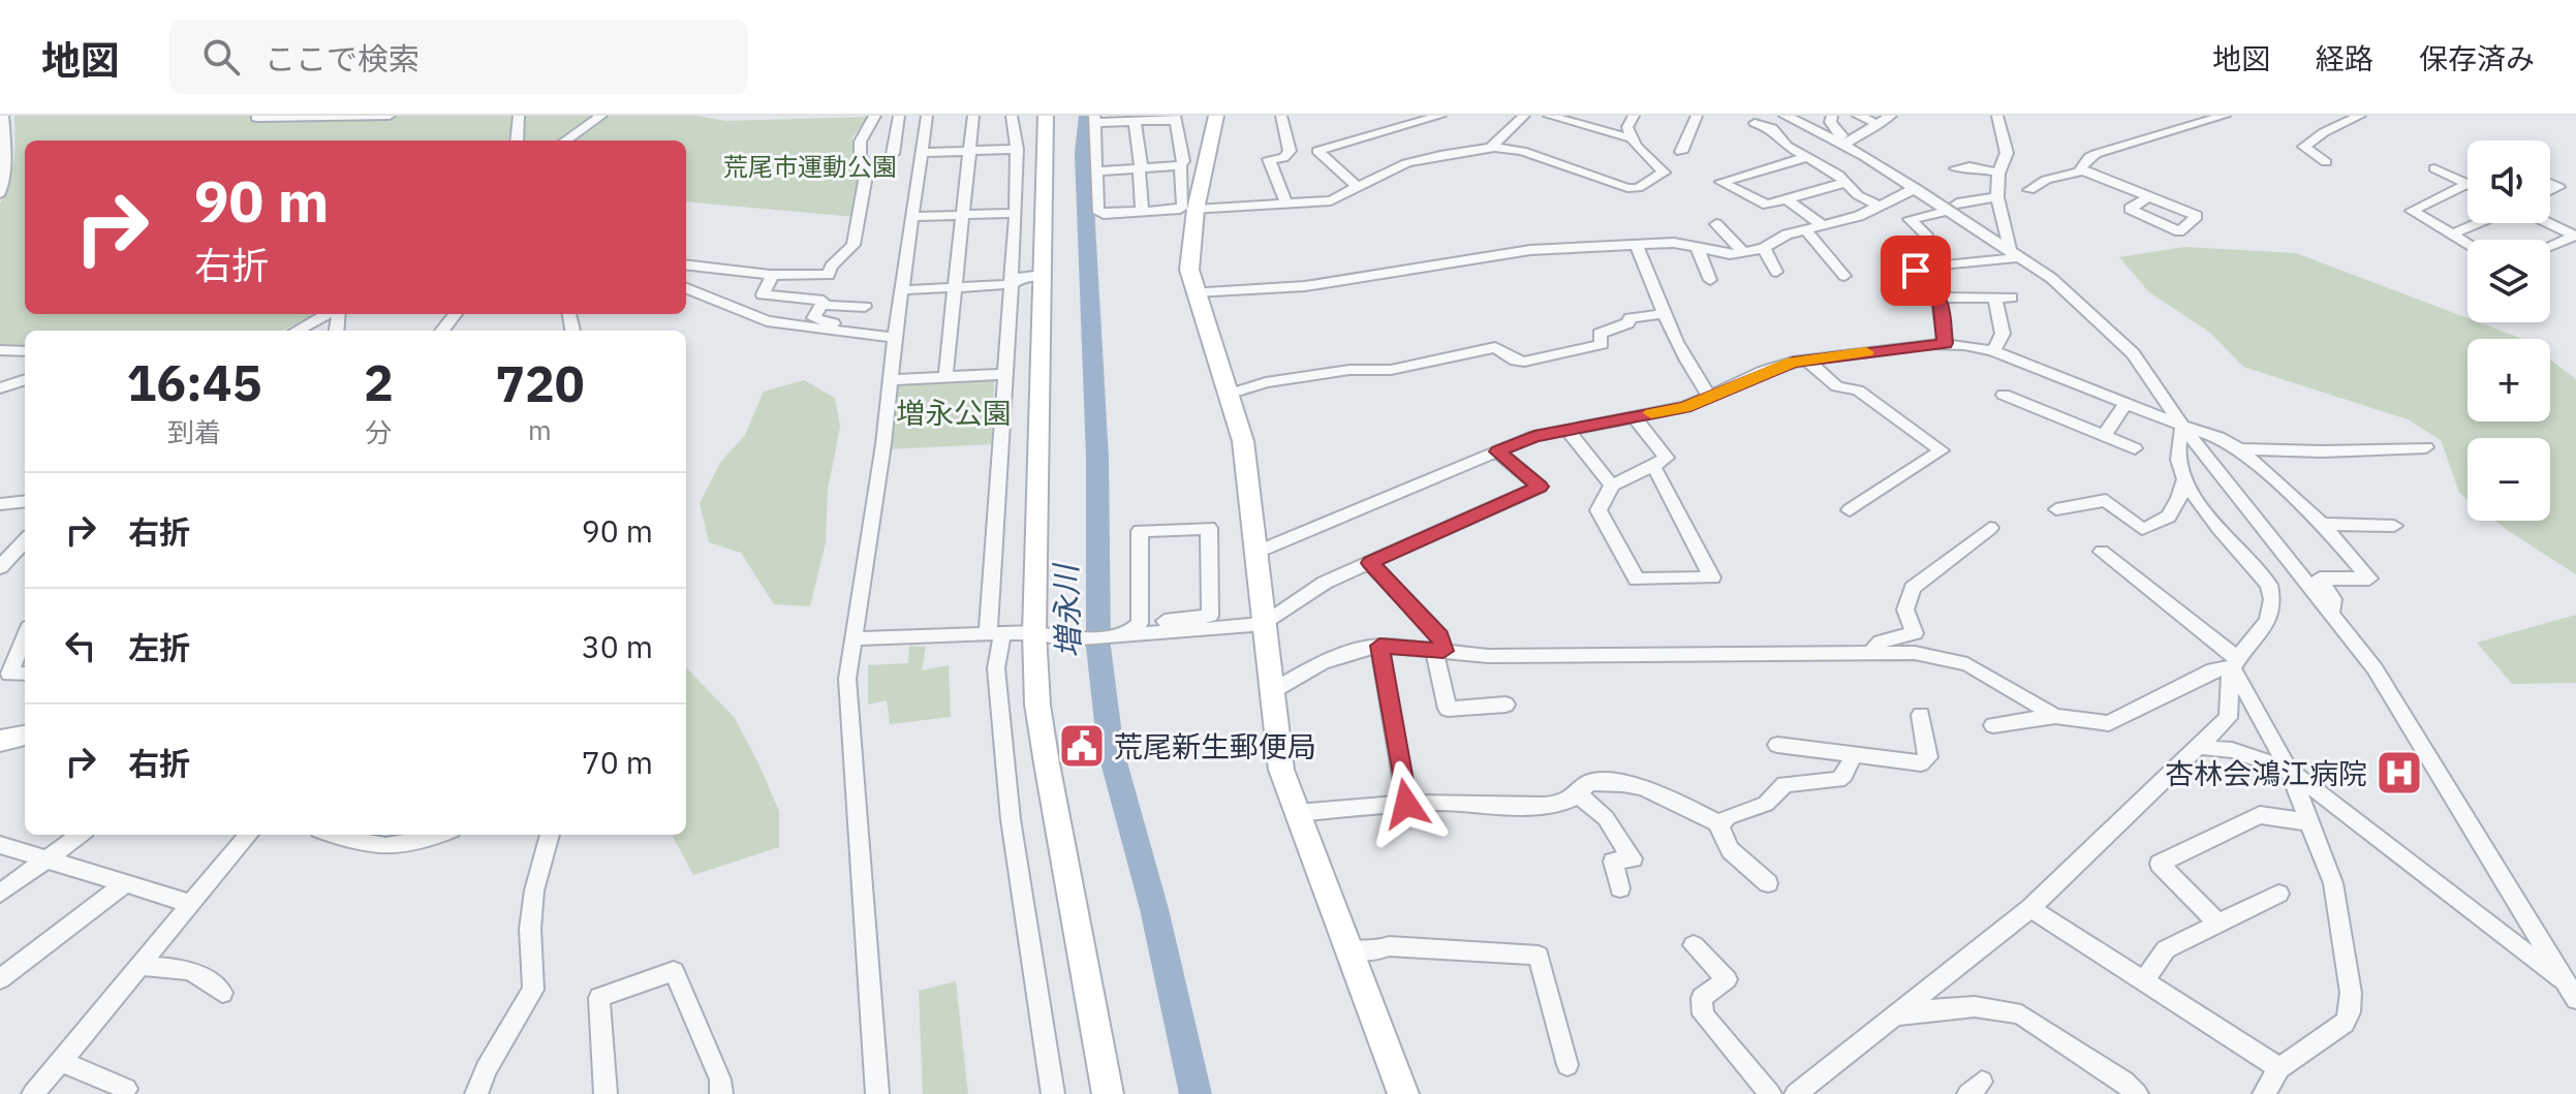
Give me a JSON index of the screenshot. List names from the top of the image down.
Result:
{
  "water": ["増永川"],
  "parks": ["荒尾市運動公園", "増永公園"],
  "places": {
    "public building": ["荒尾新生郵便局"],
    "hospital": ["杏林会鴻江病院"]
  },
  "page": {
    "header": "地図",
    "search": "ここで検索",
    "nav": ["地図", "経路", "保存済み"],
    "map_buttons": ["+", "−"],
    "turn": ["90 m", "右折"],
    "eta": [
      "16:45",
      "到着",
      "2",
      "分",
      "720",
      "m"
    ],
    "list": [
      {
        "name": "右折",
        "value": "90 m"
      },
      {
        "name": "左折",
        "value": "30 m"
      },
      {
        "name": "右折",
        "value": "70 m"
      }
    ]
  }
}
